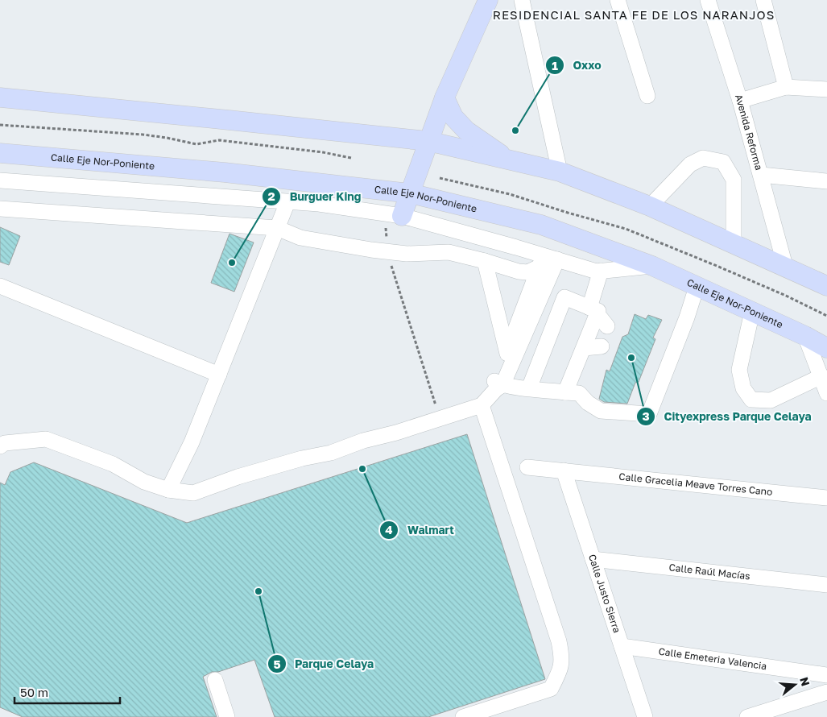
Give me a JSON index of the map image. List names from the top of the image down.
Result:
{
  "streets": {
    "main road": ["Calle Eje Nor-Poniente"],
    "street": [
      "Avenida Reforma",
      "Calle Gracelia Meave Torres Cano",
      "Calle Raúl Macías",
      "Calle Justo Sierra",
      "Calle Emeteria Valencia"
    ]
  },
  "crossings": [
    ["Calle Gracelia Meave Torres Cano", "Calle Justo Sierra"],
    ["Calle Raúl Macías", "Calle Justo Sierra"],
    ["Calle Justo Sierra", "Calle Emeteria Valencia"]
  ],
  "districts": ["RESIDENCIAL SANTA FE DE LOS NARANJOS"],
  "places": [
    "Oxxo",
    "Burguer King",
    "Cityexpress Parque Celaya",
    "Walmart",
    "Parque Celaya"
  ],
  "scale_bar": "50 m",
  "north": "right"
}
